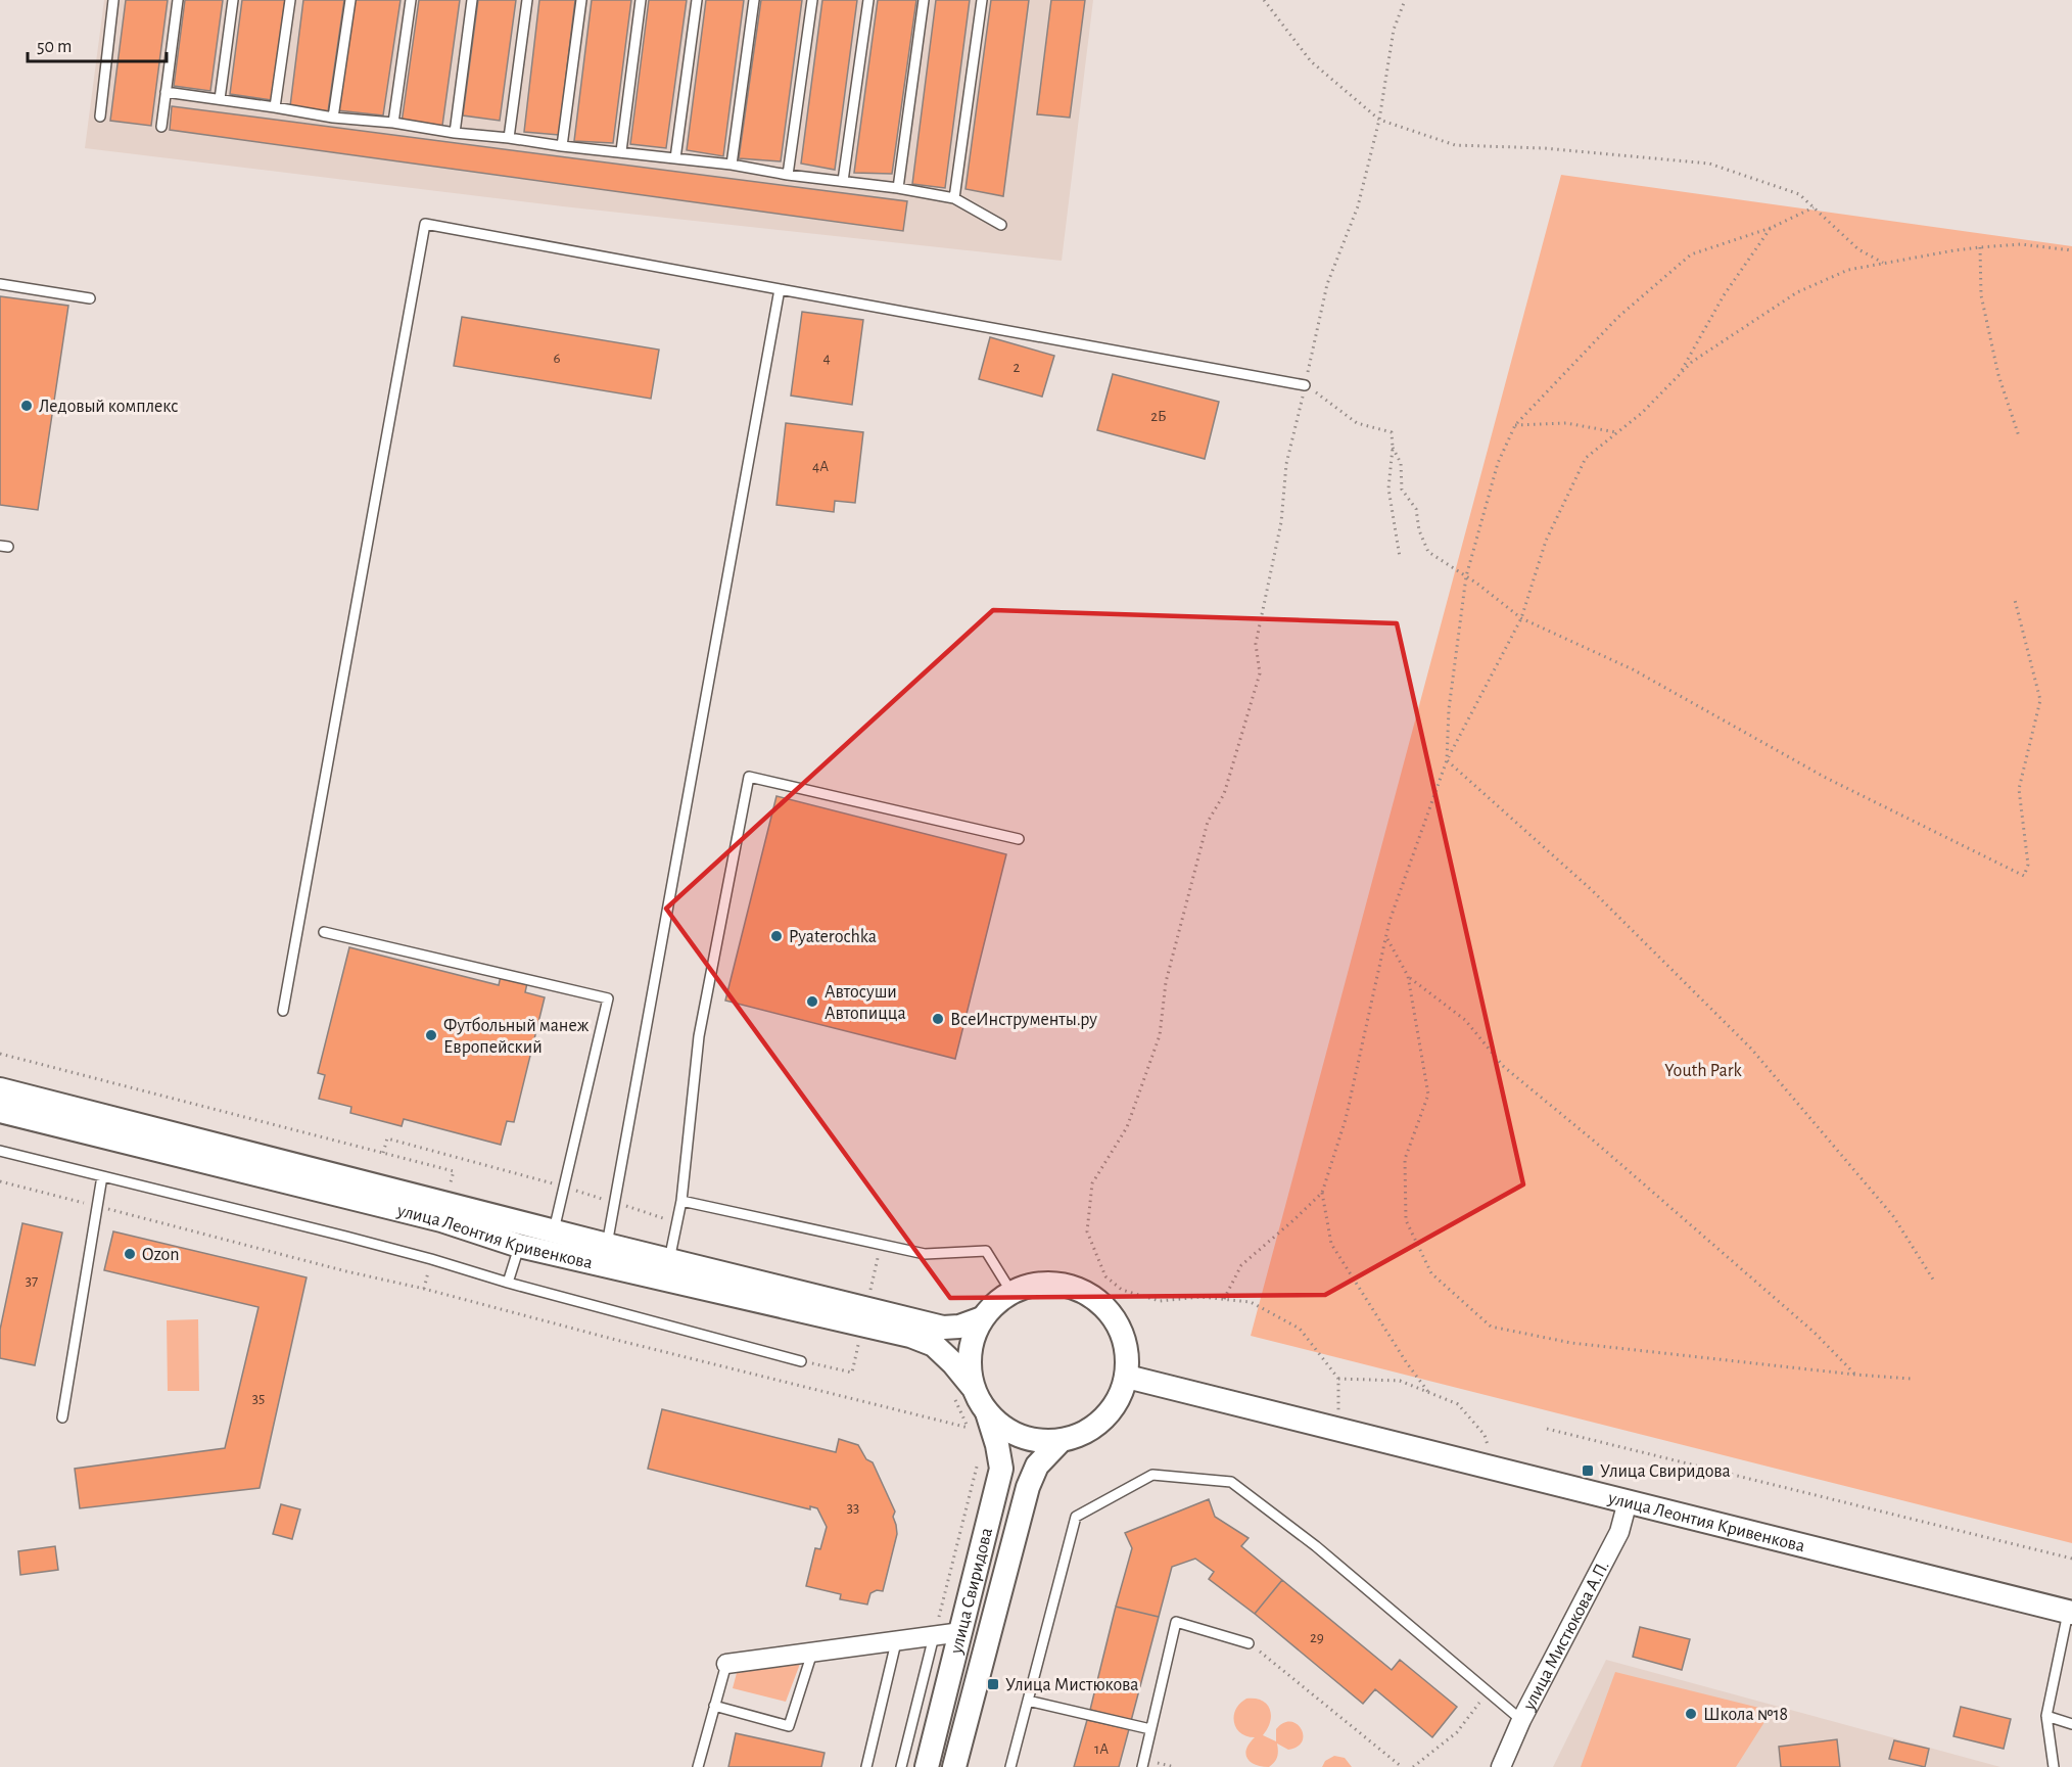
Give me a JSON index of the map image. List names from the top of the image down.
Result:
{
  "streets": {
    "street": ["улица Леонтия Кривенкова", "улица Свиридова", "улица Мистюкова А.П."]
  },
  "crossings": [
    ["улица Леонтия Кривенкова", "улица Свиридова"],
    ["улица Леонтия Кривенкова", "улица Мистюкова А.П."]
  ],
  "parks": ["Youth Park"],
  "places": {
    "other": [
      "Ледовый комплекс",
      "Pyaterochka",
      "Автосуши Автопицца",
      "ВсеИнструменты.ру",
      "Футбольный манеж Европейский",
      "Ozon",
      "Школа №18"
    ],
    "transit": ["Улица Свиридова", "Улица Мистюкова"]
  },
  "house_numbers": [
    "6",
    "4",
    "2",
    "2Б",
    "4А",
    "37",
    "35",
    "33",
    "29",
    "1А"
  ],
  "scale_bar": "50 m"
}
